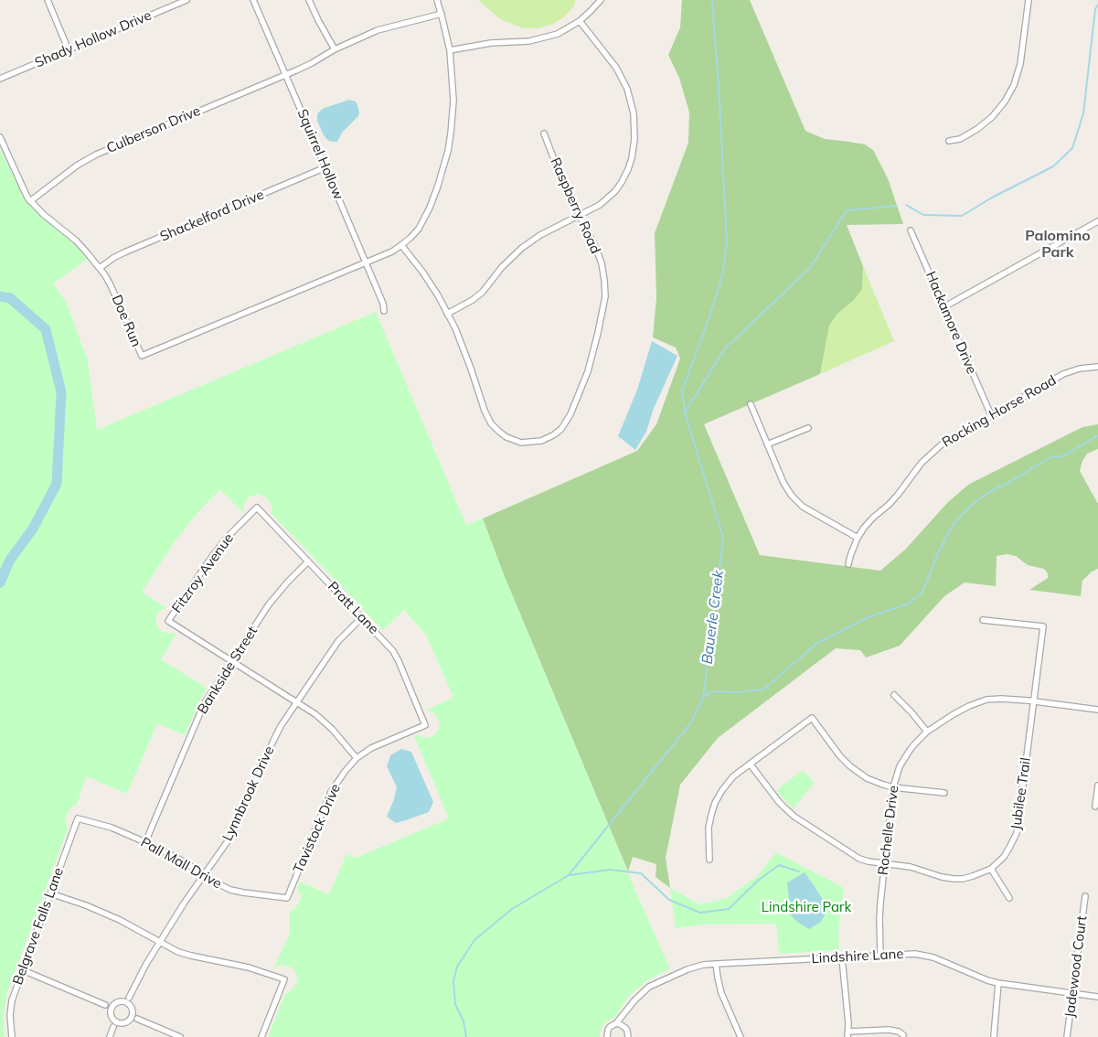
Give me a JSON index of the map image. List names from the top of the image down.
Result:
{
  "streets": {
    "street": [
      "Shady Hollow Drive",
      "Culberson Drive",
      "Squirrel Hollow",
      "Raspberry Road",
      "Shackelford Drive",
      "Doe Run",
      "Hackamore Drive",
      "Rocking Horse Road",
      "Fitzroy Avenue",
      "Pratt Lane",
      "Bankside Street",
      "Lynnbrook Drive",
      "Jubilee Trail",
      "Tavistock Drive",
      "Rochelle Drive",
      "Pall Mall Drive",
      "Belgrave Falls Lane",
      "Lindshire Lane",
      "Jadewood Court"
    ]
  },
  "crossings": [
    ["Culberson Drive", "Squirrel Hollow"],
    ["Culberson Drive", "Doe Run"],
    ["Squirrel Hollow", "Shackelford Drive"],
    ["Squirrel Hollow", "Doe Run"],
    ["Shackelford Drive", "Doe Run"],
    ["Hackamore Drive", "Rocking Horse Road"],
    ["Fitzroy Avenue", "Pratt Lane"],
    ["Fitzroy Avenue", "Bankside Street"],
    ["Pratt Lane", "Bankside Street"],
    ["Pratt Lane", "Lynnbrook Drive"],
    ["Pratt Lane", "Tavistock Drive"],
    ["Bankside Street", "Pall Mall Drive"],
    ["Lynnbrook Drive", "Pall Mall Drive"],
    ["Jubilee Trail", "Rochelle Drive"],
    ["Tavistock Drive", "Pall Mall Drive"],
    ["Rochelle Drive", "Lindshire Lane"],
    ["Pall Mall Drive", "Belgrave Falls Lane"],
    ["Lindshire Lane", "Jadewood Court"]
  ],
  "districts": ["Palomino Park"],
  "water": ["Bauerle Creek"],
  "parks": ["Lindshire Park"]
}
